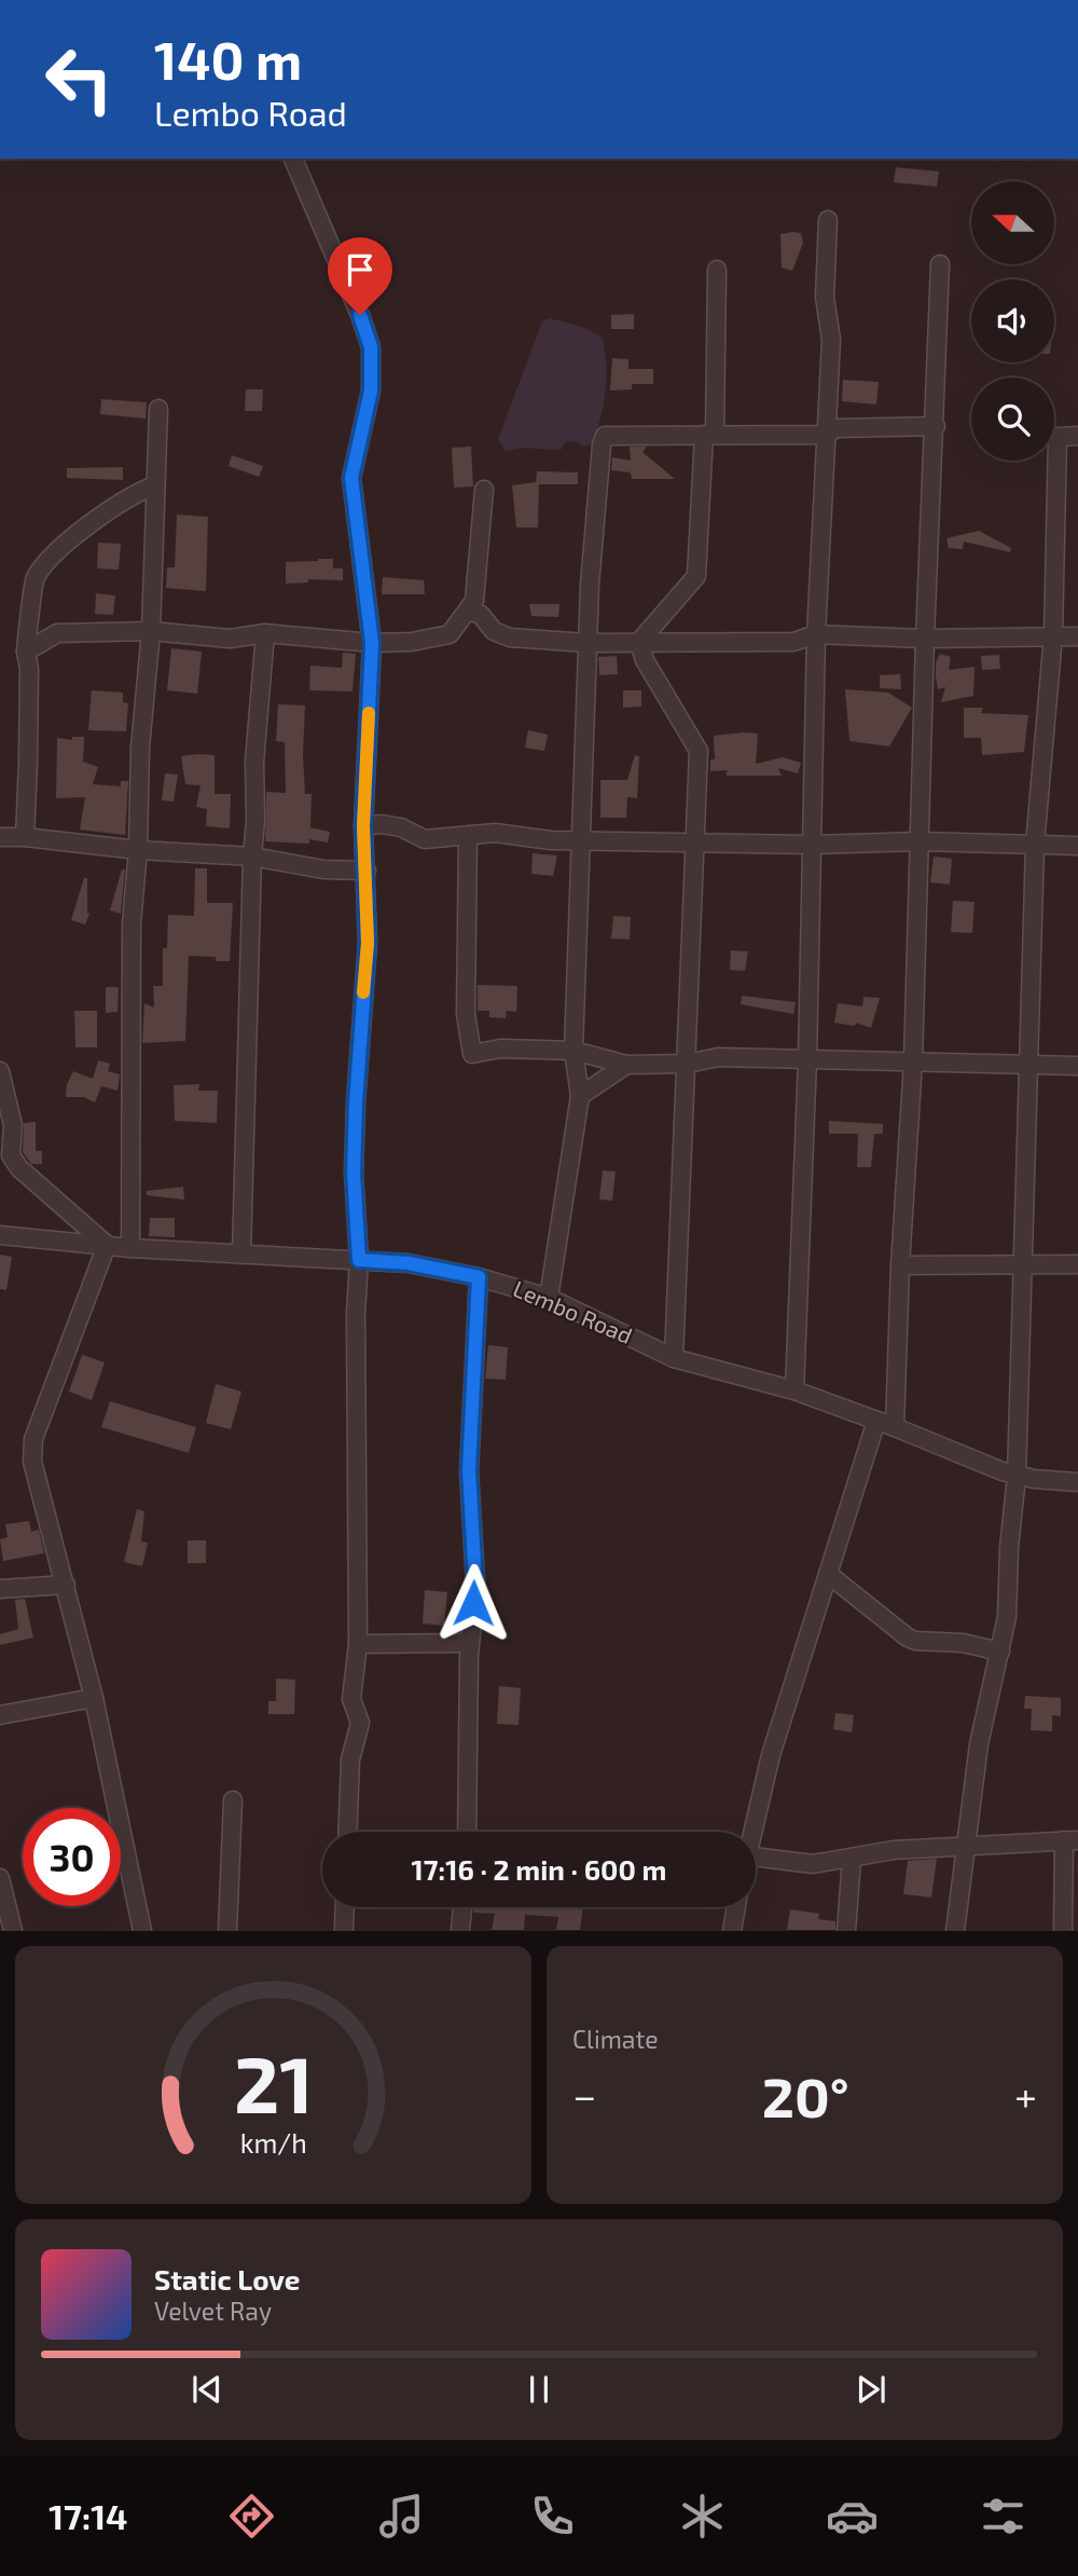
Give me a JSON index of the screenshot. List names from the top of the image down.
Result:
{
  "streets": {
    "street": ["Lembo Road"]
  },
  "north": "left",
  "page": {
    "turn": ["140 m", "Lembo Road"],
    "limit": "30",
    "trip": "17:16 · 2 min · 600 m",
    "tile": "Climate",
    "heat": ["−", "20°", "+"],
    "song": ["Static Love", "Velvet Ray"],
    "tabs": "17:14",
    "gauge": ["21", "km/h"]
  }
}
